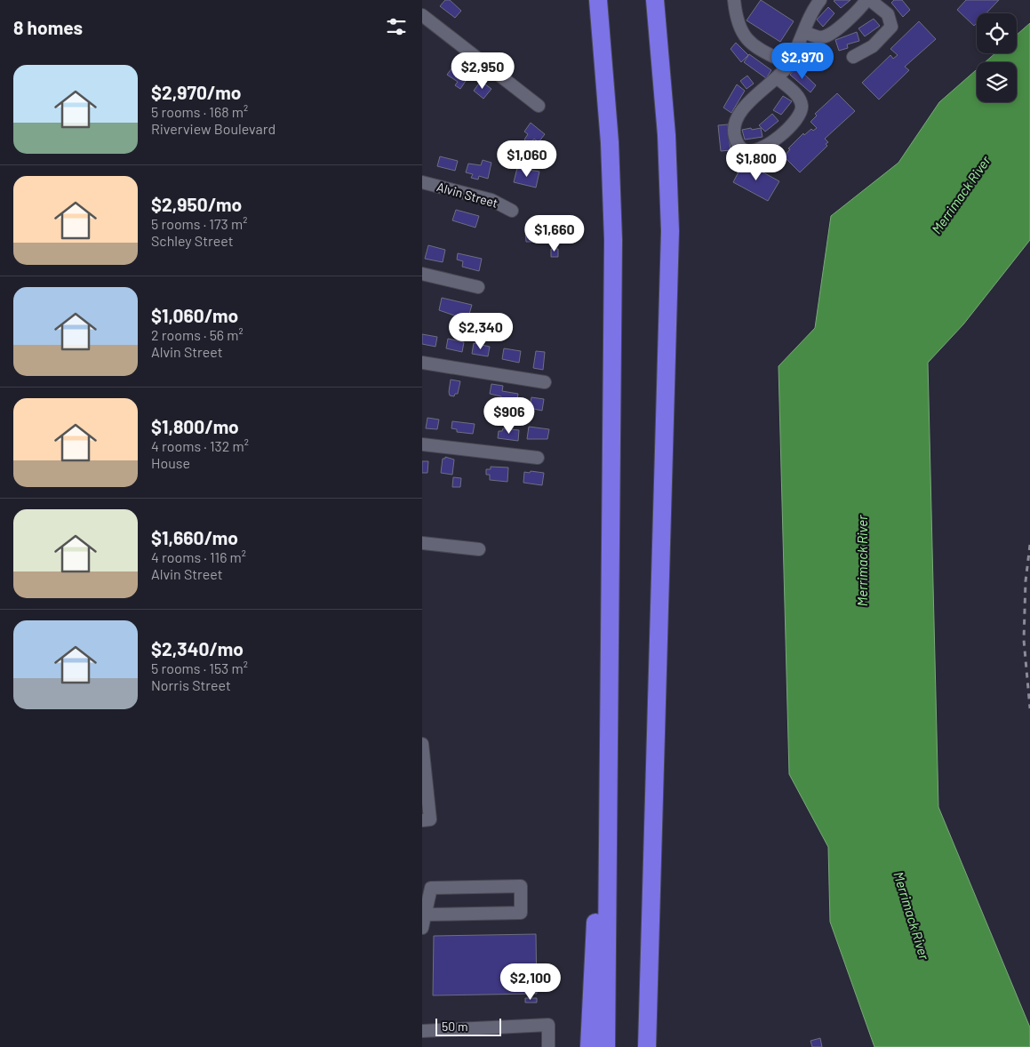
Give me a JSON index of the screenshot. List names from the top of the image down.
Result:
{
  "streets": {
    "street": ["Alvin Street"]
  },
  "water": ["Merrimack River"],
  "scale_bar": "50 m",
  "page": {
    "heading": "8 homes",
    "price": [
      "$2,970",
      "$2,950",
      "$1,060",
      "$1,800",
      "$1,660",
      "$2,340",
      "$906",
      "$2,100"
    ],
    "list": [
      {
        "name": "$2,970/mo",
        "note": "5 rooms · 168 m² · Riverview Boulevard"
      },
      {
        "name": "$2,950/mo",
        "note": "5 rooms · 173 m² · Schley Street"
      },
      {
        "name": "$1,060/mo",
        "note": "2 rooms · 56 m² · Alvin Street"
      },
      {
        "name": "$1,800/mo",
        "note": "4 rooms · 132 m² · House"
      },
      {
        "name": "$1,660/mo",
        "note": "4 rooms · 116 m² · Alvin Street"
      },
      {
        "name": "$2,340/mo",
        "note": "5 rooms · 153 m² · Norris Street"
      }
    ],
    "scale": "50 m"
  }
}
